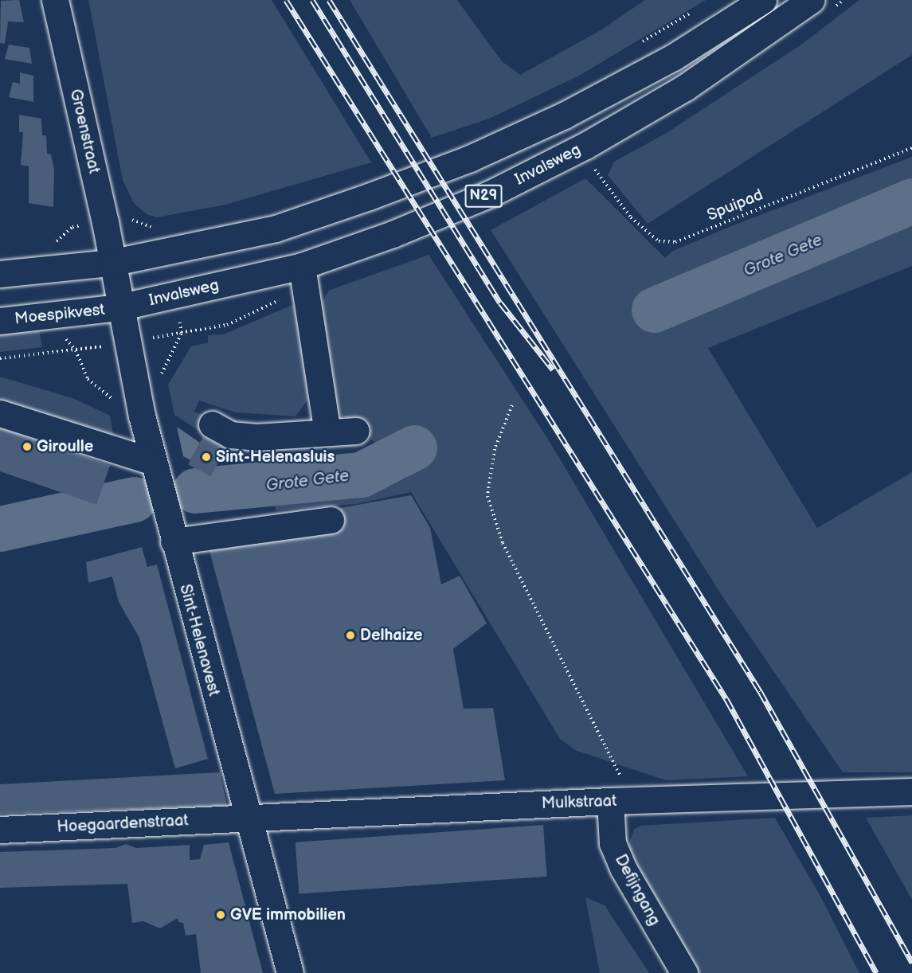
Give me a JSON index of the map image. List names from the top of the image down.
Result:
{
  "streets": {
    "street": [
      "Groenstraat",
      "Invalsweg",
      "N29",
      "Moespikvest",
      "Sint-Helenavest",
      "Mulkstraat",
      "Hoegaardenstraat",
      "Defijngang"
    ],
    "path": ["Spuipad"]
  },
  "crossings": [
    ["Groenstraat", "N29"],
    ["Groenstraat", "Sint-Helenavest"],
    ["Invalsweg", "Moespikvest"],
    ["Invalsweg", "Sint-Helenavest"],
    ["N29", "Sint-Helenavest"],
    ["Moespikvest", "Sint-Helenavest"],
    ["Sint-Helenavest", "Mulkstraat"],
    ["Sint-Helenavest", "Hoegaardenstraat"],
    ["Mulkstraat", "Hoegaardenstraat"],
    ["Mulkstraat", "Defijngang"]
  ],
  "water": ["Grote Gete"],
  "places": [
    "Giroulle",
    "Sint-Helenasluis",
    "Delhaize",
    "GVE immobilien"
  ]
}
